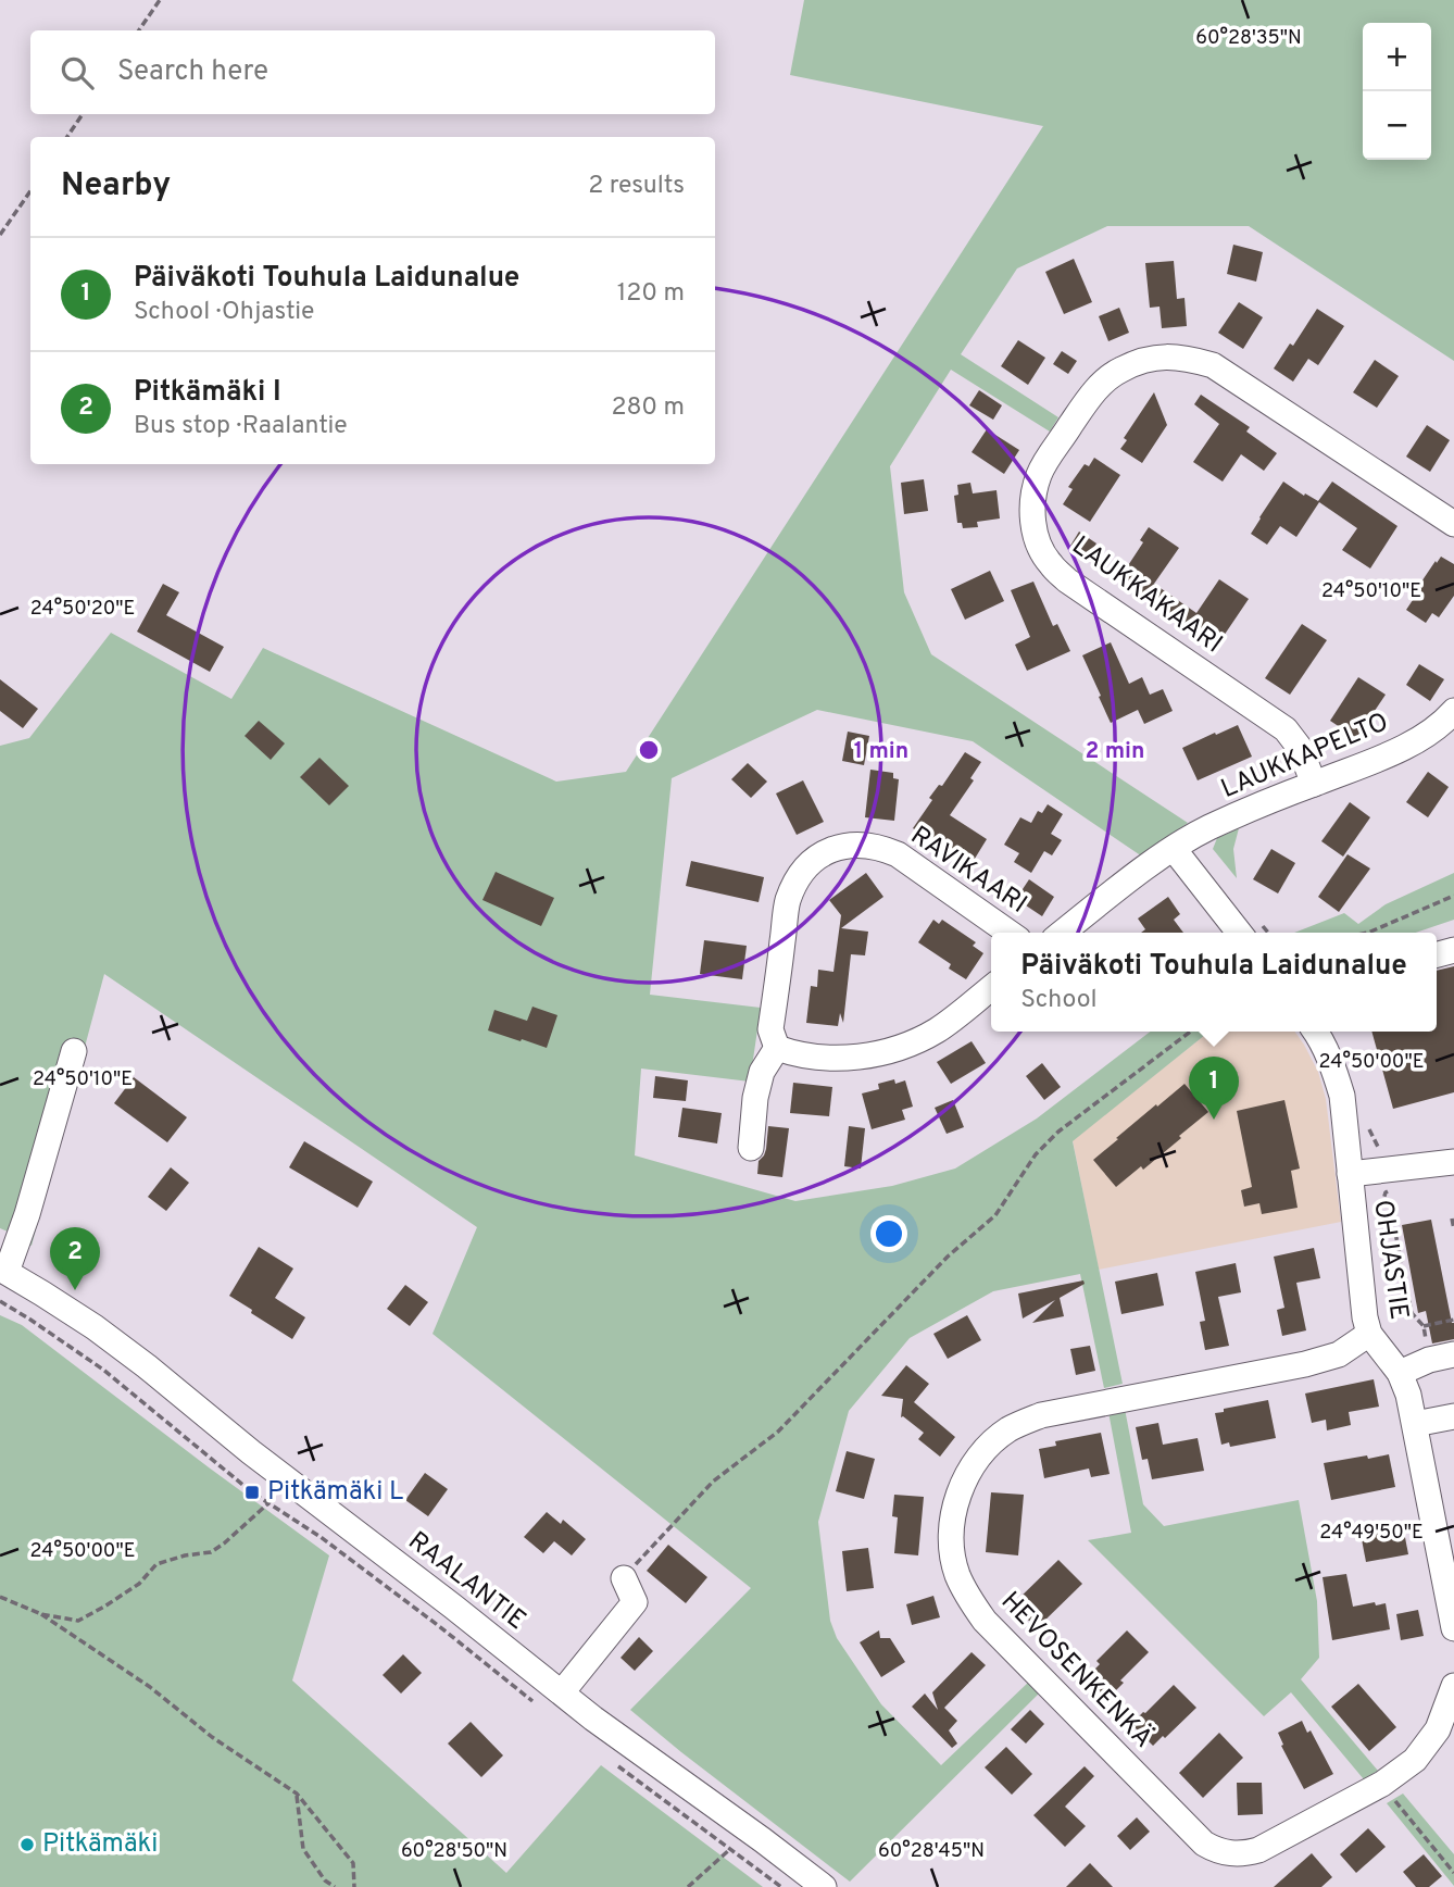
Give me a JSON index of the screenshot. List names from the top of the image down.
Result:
{
  "streets": {
    "street": [
      "LAUKKAKAARI",
      "LAUKKAPELTO",
      "RAVIKAARI",
      "OHJASTIE",
      "RAALANTIE",
      "HEVOSENKENKÄ"
    ]
  },
  "crossings": [
    ["LAUKKAKAARI", "LAUKKAPELTO"],
    ["OHJASTIE", "HEVOSENKENKÄ"]
  ],
  "places": {
    "transit": ["Pitkämäki L"],
    "other": ["Pitkämäki"]
  },
  "page": {
    "map_buttons": ["+", "−"],
    "search": "Search here",
    "heading": ["Nearby", "2 results"],
    "list": [
      {
        "mark": "1",
        "name": "Päiväkoti Touhula Laidunalue",
        "note": "School · Ohjastie",
        "value": "120 m"
      },
      {
        "mark": "2",
        "name": "Pitkämäki I",
        "note": "Bus stop · Raalantie",
        "value": "280 m"
      }
    ],
    "popup": ["Päiväkoti Touhula Laidunalue", "School"],
    "pins": ["1", "2"]
  },
  "coordinates": [
    "60°28'35\"N",
    "24°50'10\"E",
    "24°50'20\"E",
    "24°50'00\"E",
    "24°49'50\"E",
    "60°28'50\"N",
    "60°28'45\"N"
  ],
  "rings": ["1 min", "2 min"]
}
